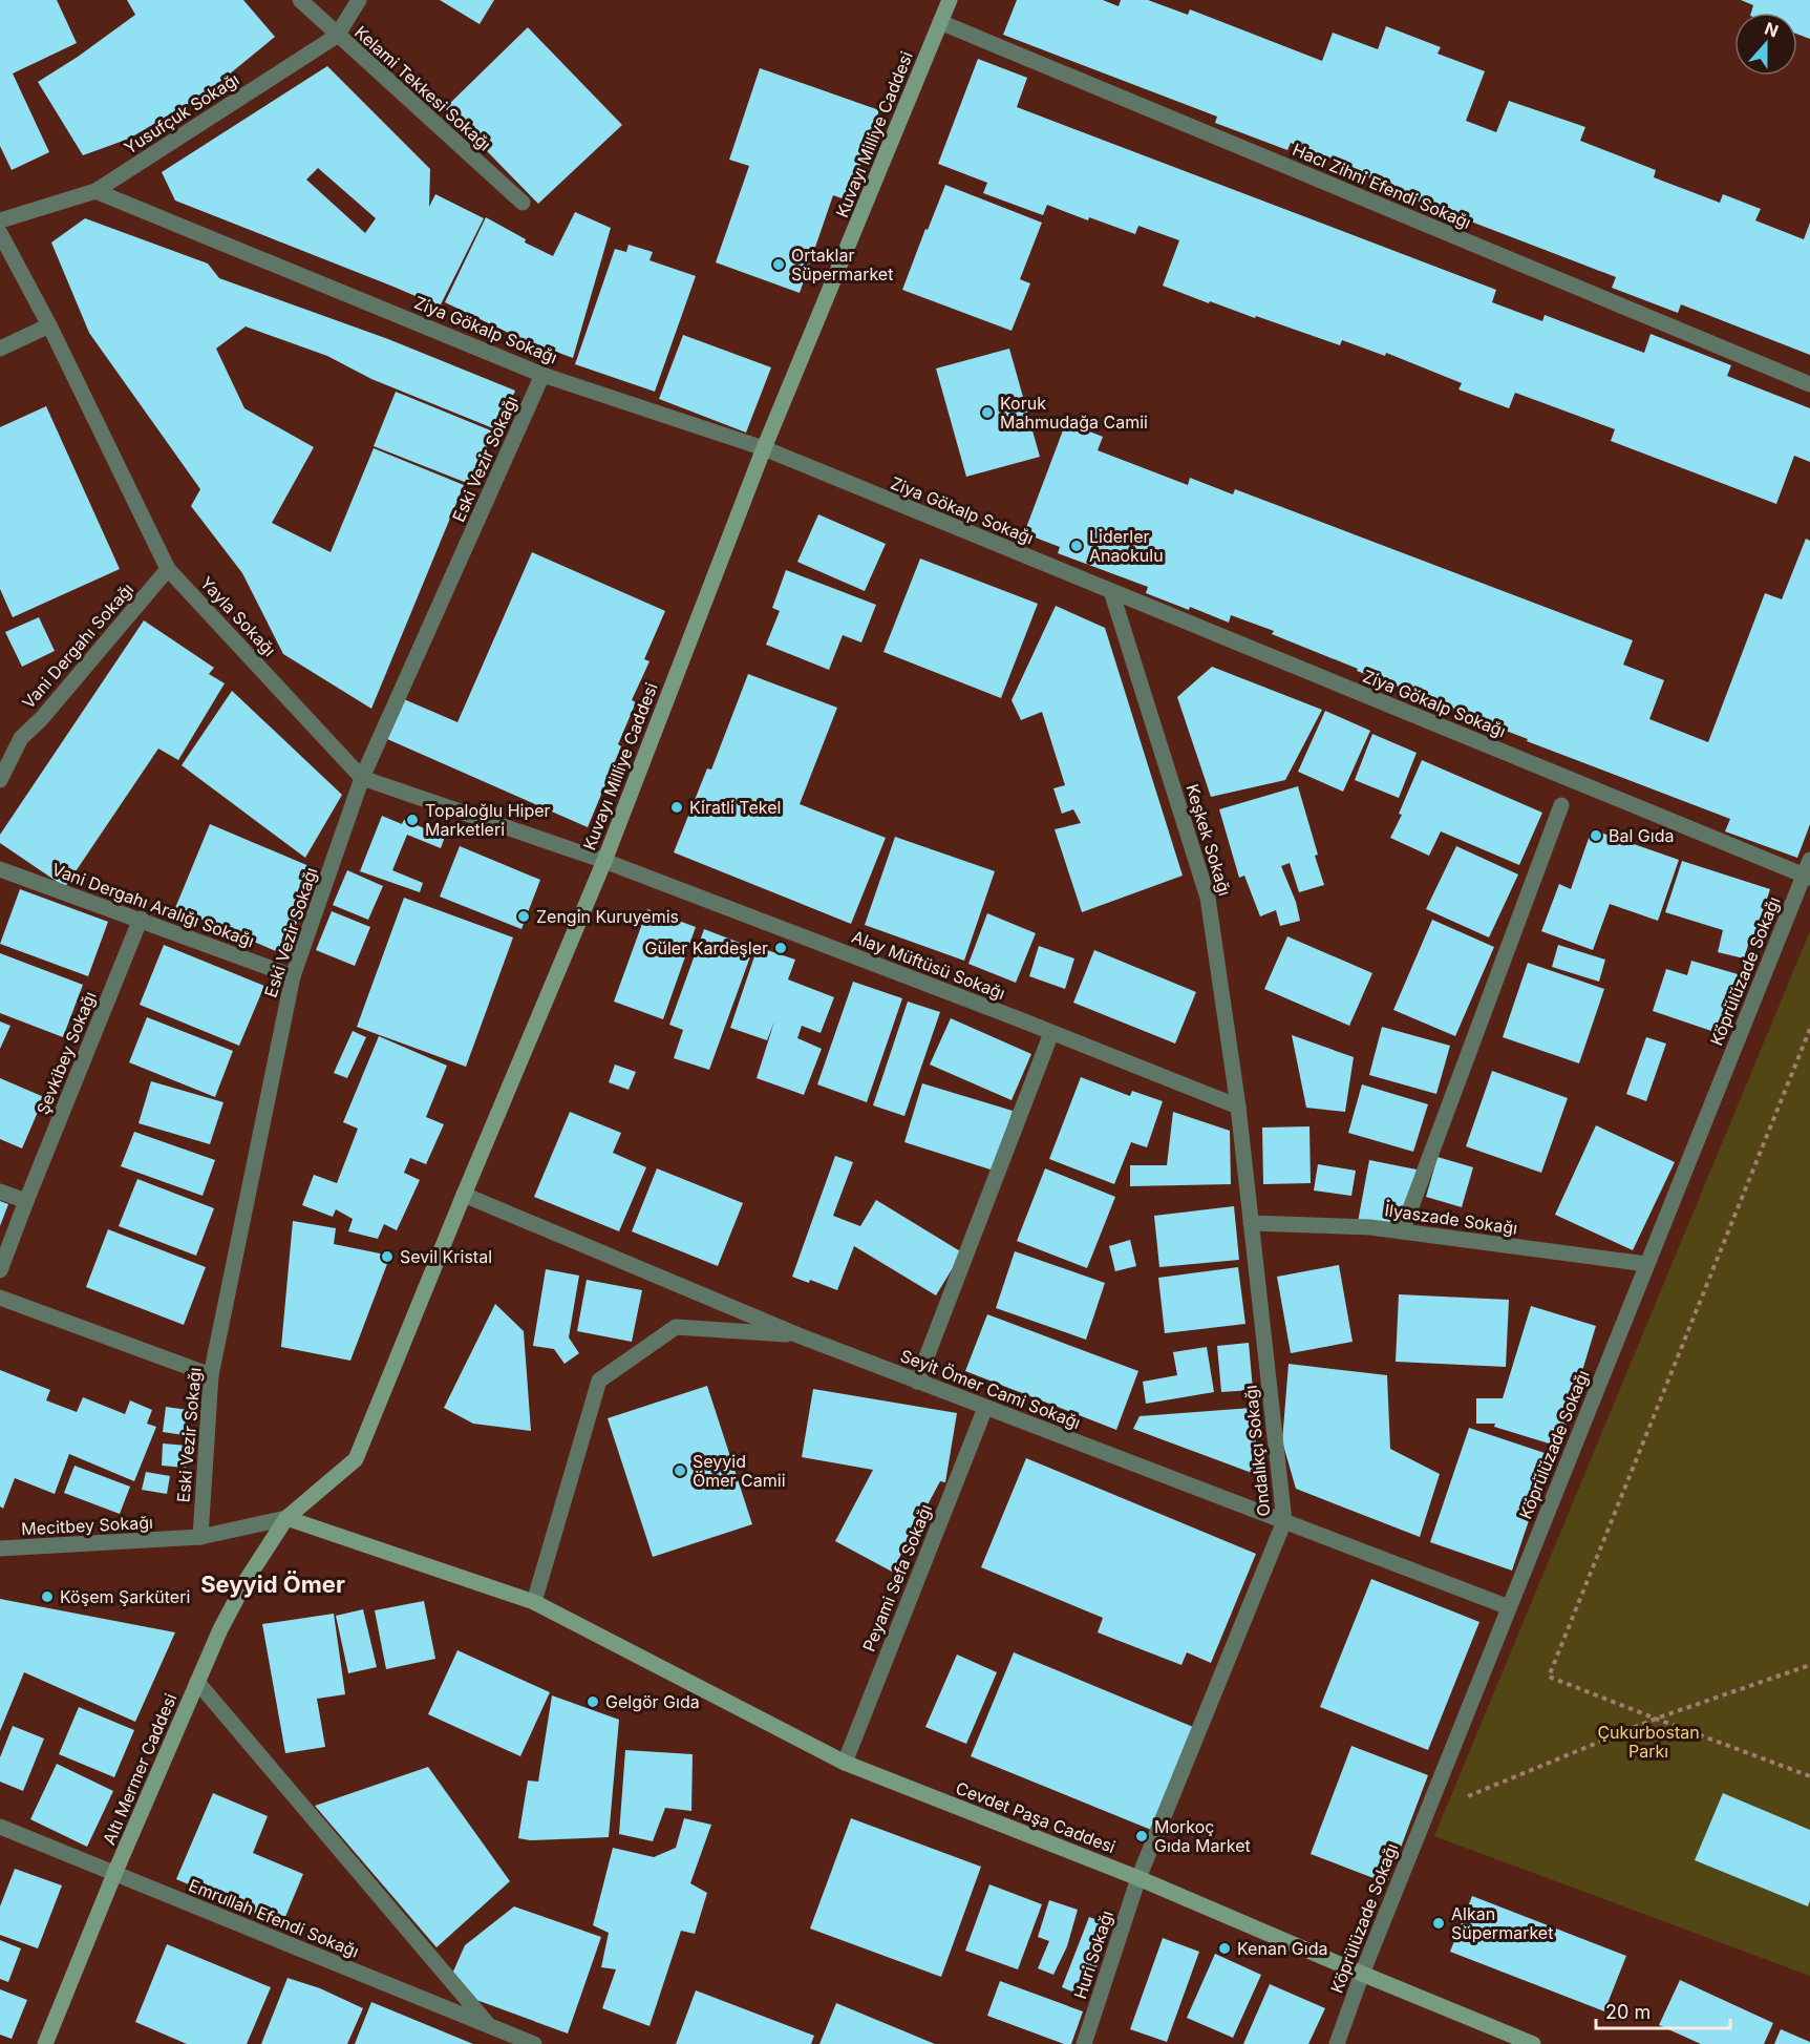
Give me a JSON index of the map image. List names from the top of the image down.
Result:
{
  "streets": {
    "street": [
      "Kelami Tekkesi Sokağı",
      "Yusufçuk Sokağı",
      "Kuvayı Milliye Caddesi",
      "Hacı Zihni Efendi Sokağı",
      "Ziya Gökalp Sokağı",
      "Eski Vezir Sokağı",
      "Yayla Sokağı",
      "Vani Dergahı Sokağı",
      "Keşkek Sokağı",
      "Vani Dergahı Aralığı Sokağı",
      "Alay Müftüsü Sokağı",
      "Köprülüzade Sokağı",
      "Şevkibey Sokağı",
      "İlyaszade Sokağı",
      "Seyit Ömer Cami Sokağı",
      "Ondalıkçı Sokağı",
      "Meсitbey Sokağı",
      "Peyami Sefa Sokağı",
      "Altı Mermer Caddesi",
      "Cevdet Paşa Caddesi",
      "Emrullah Efendi Sokağı",
      "Huri Sokağı"
    ]
  },
  "crossings": [
    ["Kelami Tekkesi Sokağı", "Yusufçuk Sokağı"],
    ["Yusufçuk Sokağı", "Ziya Gökalp Sokağı"],
    ["Kuvayı Milliye Caddesi", "Hacı Zihni Efendi Sokağı"],
    ["Kuvayı Milliye Caddesi", "Ziya Gökalp Sokağı"],
    ["Kuvayı Milliye Caddesi", "Yayla Sokağı"],
    ["Kuvayı Milliye Caddesi", "Alay Müftüsü Sokağı"],
    ["Kuvayı Milliye Caddesi", "Seyit Ömer Cami Sokağı"],
    ["Kuvayı Milliye Caddesi", "Meсitbey Sokağı"],
    ["Kuvayı Milliye Caddesi", "Altı Mermer Caddesi"],
    ["Kuvayı Milliye Caddesi", "Cevdet Paşa Caddesi"],
    ["Ziya Gökalp Sokağı", "Eski Vezir Sokağı"],
    ["Ziya Gökalp Sokağı", "Keşkek Sokağı"],
    ["Ziya Gökalp Sokağı", "Köprülüzade Sokağı"],
    ["Eski Vezir Sokağı", "Yayla Sokağı"],
    ["Eski Vezir Sokağı", "Vani Dergahı Aralığı Sokağı"],
    ["Eski Vezir Sokağı", "Meсitbey Sokağı"],
    ["Yayla Sokağı", "Vani Dergahı Sokağı"],
    ["Yayla Sokağı", "Alay Müftüsü Sokağı"],
    ["Keşkek Sokağı", "Alay Müftüsü Sokağı"],
    ["Keşkek Sokağı", "Ondalıkçı Sokağı"],
    ["Vani Dergahı Aralığı Sokağı", "Şevkibey Sokağı"],
    ["Alay Müftüsü Sokağı", "Ondalıkçı Sokağı"],
    ["Köprülüzade Sokağı", "İlyaszade Sokağı"],
    ["Köprülüzade Sokağı", "Seyit Ömer Cami Sokağı"],
    ["Köprülüzade Sokağı", "Cevdet Paşa Caddesi"],
    ["İlyaszade Sokağı", "Ondalıkçı Sokağı"],
    ["Seyit Ömer Cami Sokağı", "Ondalıkçı Sokağı"],
    ["Seyit Ömer Cami Sokağı", "Peyami Sefa Sokağı"],
    ["Ondalıkçı Sokağı", "Cevdet Paşa Caddesi"],
    ["Ondalıkçı Sokağı", "Huri Sokağı"],
    ["Meсitbey Sokağı", "Altı Mermer Caddesi"],
    ["Meсitbey Sokağı", "Cevdet Paşa Caddesi"],
    ["Peyami Sefa Sokağı", "Cevdet Paşa Caddesi"],
    ["Altı Mermer Caddesi", "Cevdet Paşa Caddesi"],
    ["Altı Mermer Caddesi", "Emrullah Efendi Sokağı"],
    ["Cevdet Paşa Caddesi", "Huri Sokağı"]
  ],
  "districts": ["Seyyid Ömer"],
  "parks": ["Çukurbostan Parkı"],
  "places": [
    "Ortaklar Süpermarket",
    "Koruk Mahmudağa Camii",
    "Liderler Anaokulu",
    "Kiratli Tekel",
    "Topaloğlu Hiper Marketleri",
    "Bal Gıda",
    "Zengin Kuruyemis",
    "Güler Kardeşler",
    "Sevil Kristal",
    "Seyyid Ömer Camii",
    "Köşem Şarküteri",
    "Gelgör Gıda",
    "Morkoç Gıda Market",
    "Alkan Süpermarket",
    "Kenan Gıda"
  ],
  "scale_bar": "20 m",
  "north": "top"
}
